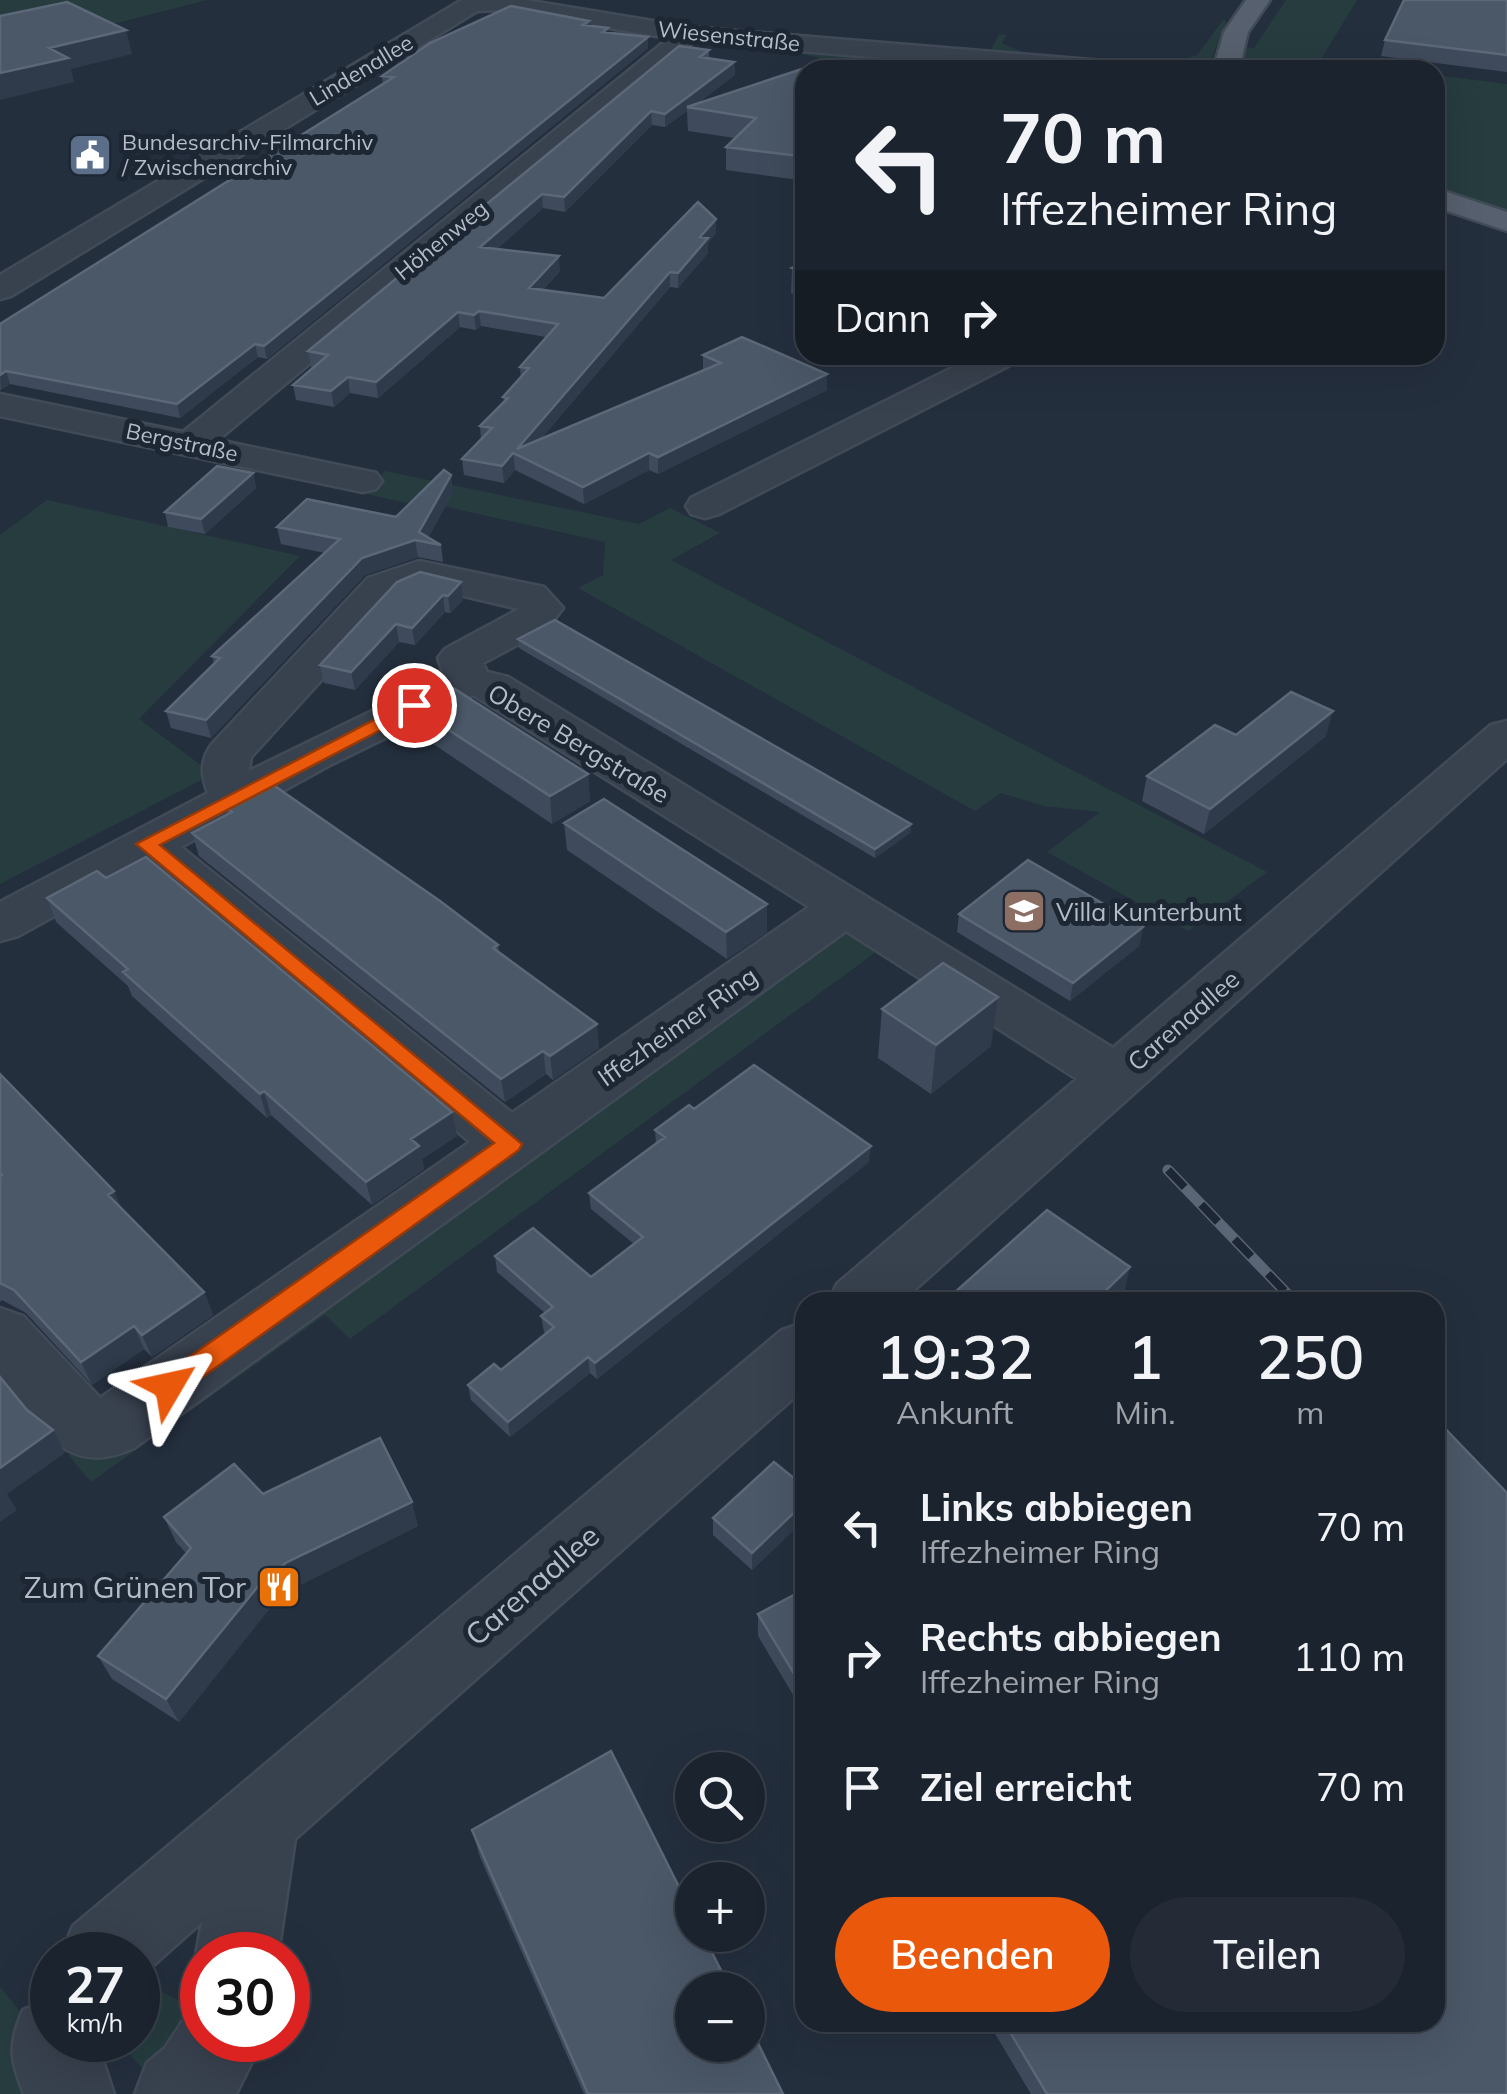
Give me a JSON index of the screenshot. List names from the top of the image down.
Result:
{
  "streets": {
    "street": [
      "Wiesenstraße",
      "Lindenallee",
      "Höhenweg",
      "Bergstraße",
      "Obere Bergstraße",
      "Carenaallee",
      "Iffezheimer Ring"
    ]
  },
  "crossings": [
    ["Wiesenstraße", "Lindenallee"],
    ["Wiesenstraße", "Höhenweg"],
    ["Höhenweg", "Bergstraße"],
    ["Obere Bergstraße", "Carenaallee"],
    ["Obere Bergstraße", "Iffezheimer Ring"]
  ],
  "places": {
    "public building": ["Bundesarchiv-Filmarchiv / Zwischenarchiv"],
    "school or university": ["Villa Kunterbunt"],
    "restaurant": ["Zum Grünen Tor"]
  },
  "page": {
    "turn": ["70 m", "Iffezheimer Ring"],
    "then": "Dann",
    "eta": [
      "19:32",
      "Ankunft",
      "1",
      "Min.",
      "250",
      "m"
    ],
    "list": [
      {
        "name": "Links abbiegen",
        "note": "Iffezheimer Ring",
        "value": "70 m"
      },
      {
        "name": "Rechts abbiegen",
        "note": "Iffezheimer Ring",
        "value": "110 m"
      },
      {
        "name": "Ziel erreicht",
        "value": "70 m"
      }
    ],
    "map_buttons": ["+", "−"],
    "buttons": ["Beenden", "Teilen"],
    "speed": "27 km/h",
    "limit": "30"
  }
}
